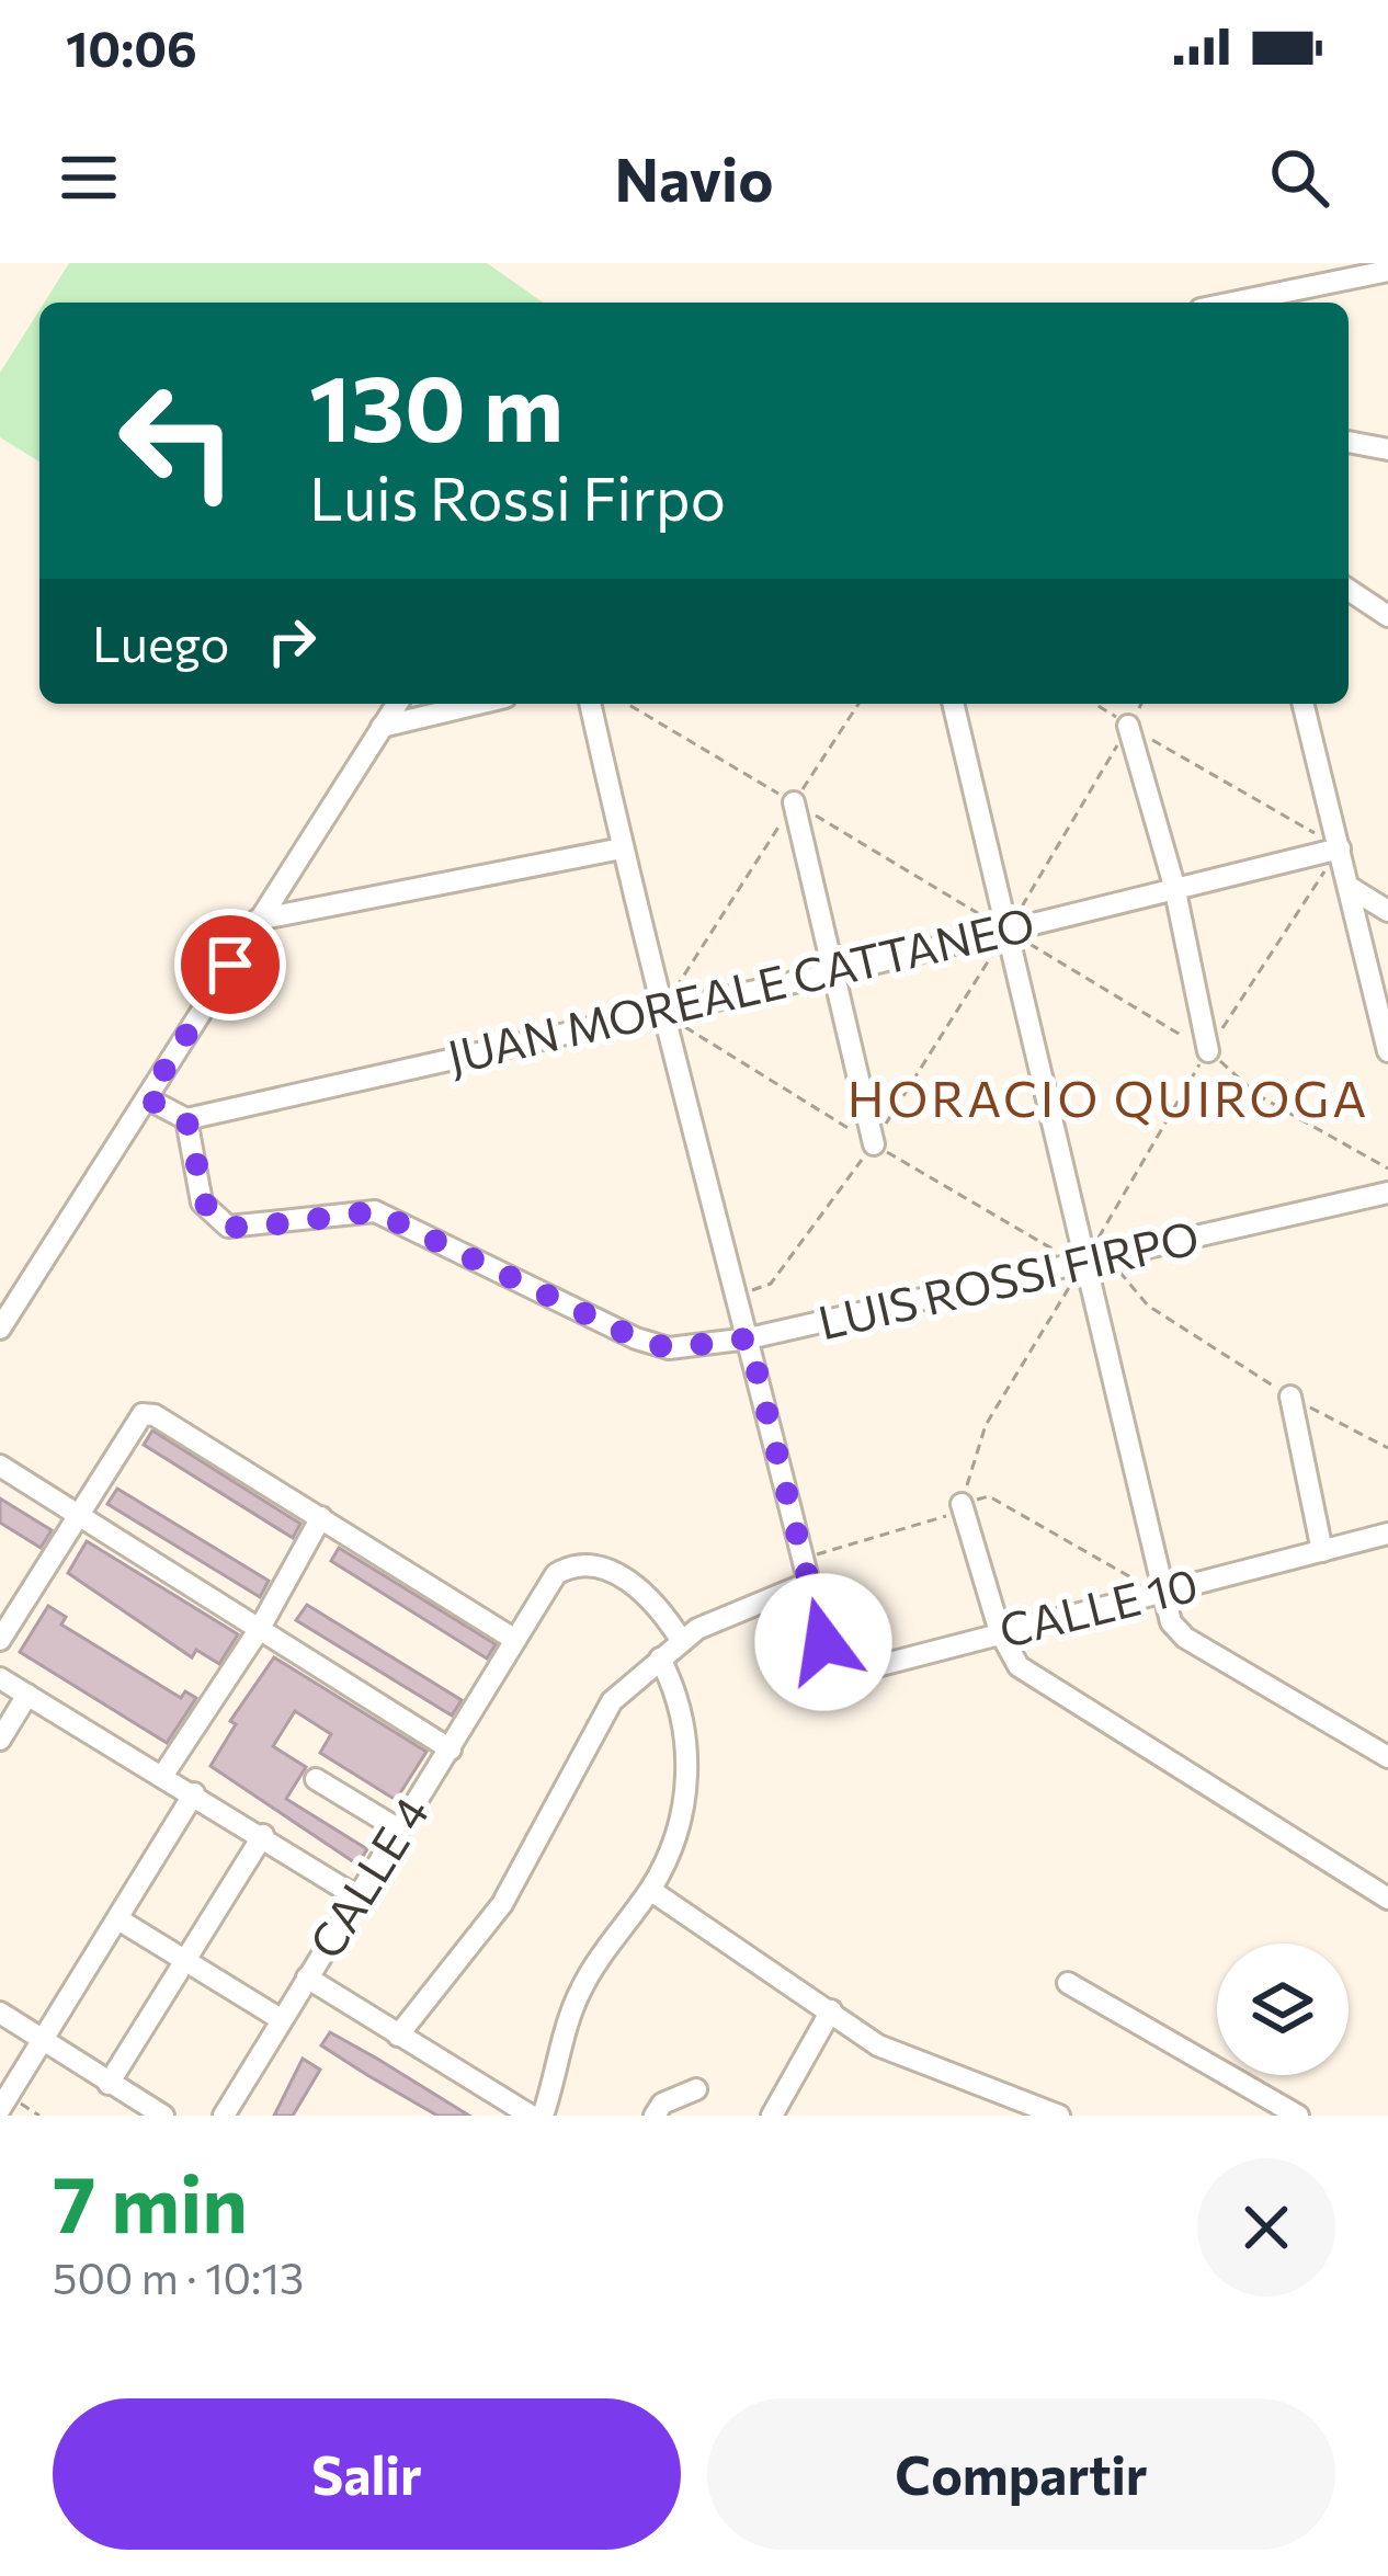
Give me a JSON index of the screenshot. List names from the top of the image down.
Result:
{
  "streets": {
    "street": [
      "JUAN MOREALE CATTANEO",
      "LUIS ROSSI FIRPO",
      "CALLE 10",
      "CALLE 4"
    ]
  },
  "crossings": [
    ["JUAN MOREALE CATTANEO", "LUIS ROSSI FIRPO"]
  ],
  "districts": ["HORACIO QUIROGA"],
  "page": {
    "status": "10:06",
    "header": "Navio",
    "turn": ["130 m", "Luis Rossi Firpo"],
    "then": "Luego",
    "heading": ["7 min", "500 m · 10:13"],
    "buttons": ["Salir", "Compartir"]
  }
}
